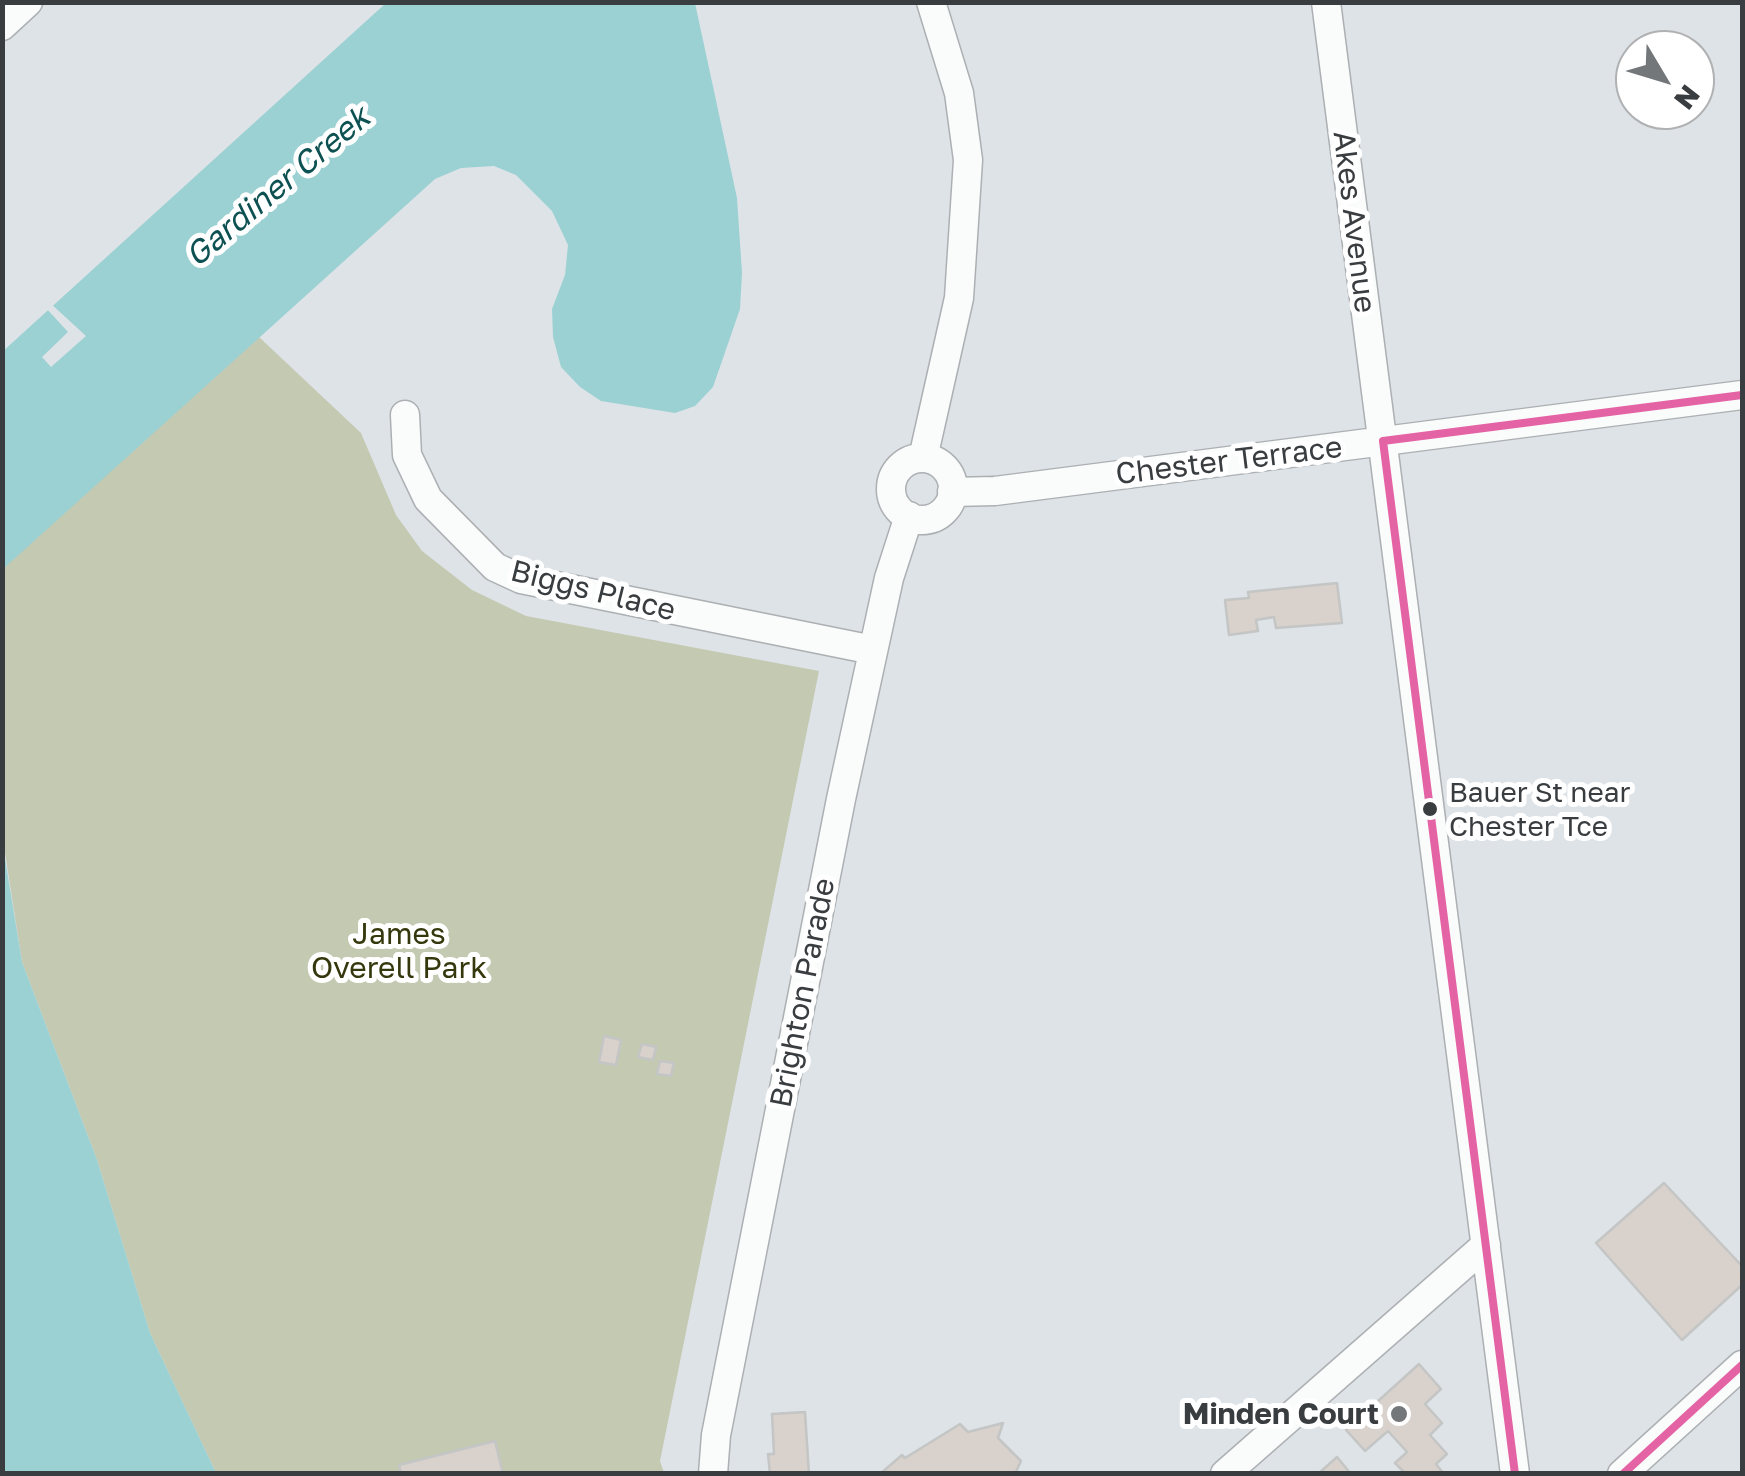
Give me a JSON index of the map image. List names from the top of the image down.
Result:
{
  "streets": {
    "street": [
      "Akes Avenue",
      "Chester Terrace",
      "Biggs Place",
      "Brighton Parade"
    ]
  },
  "crossings": [
    ["Akes Avenue", "Chester Terrace"],
    ["Chester Terrace", "Brighton Parade"],
    ["Biggs Place", "Brighton Parade"]
  ],
  "water": ["Gardiner Creek"],
  "parks": ["James Overell Park"],
  "places": ["Bauer St near Chester Tce", "Minden Court"],
  "north": "bottom right"
}
